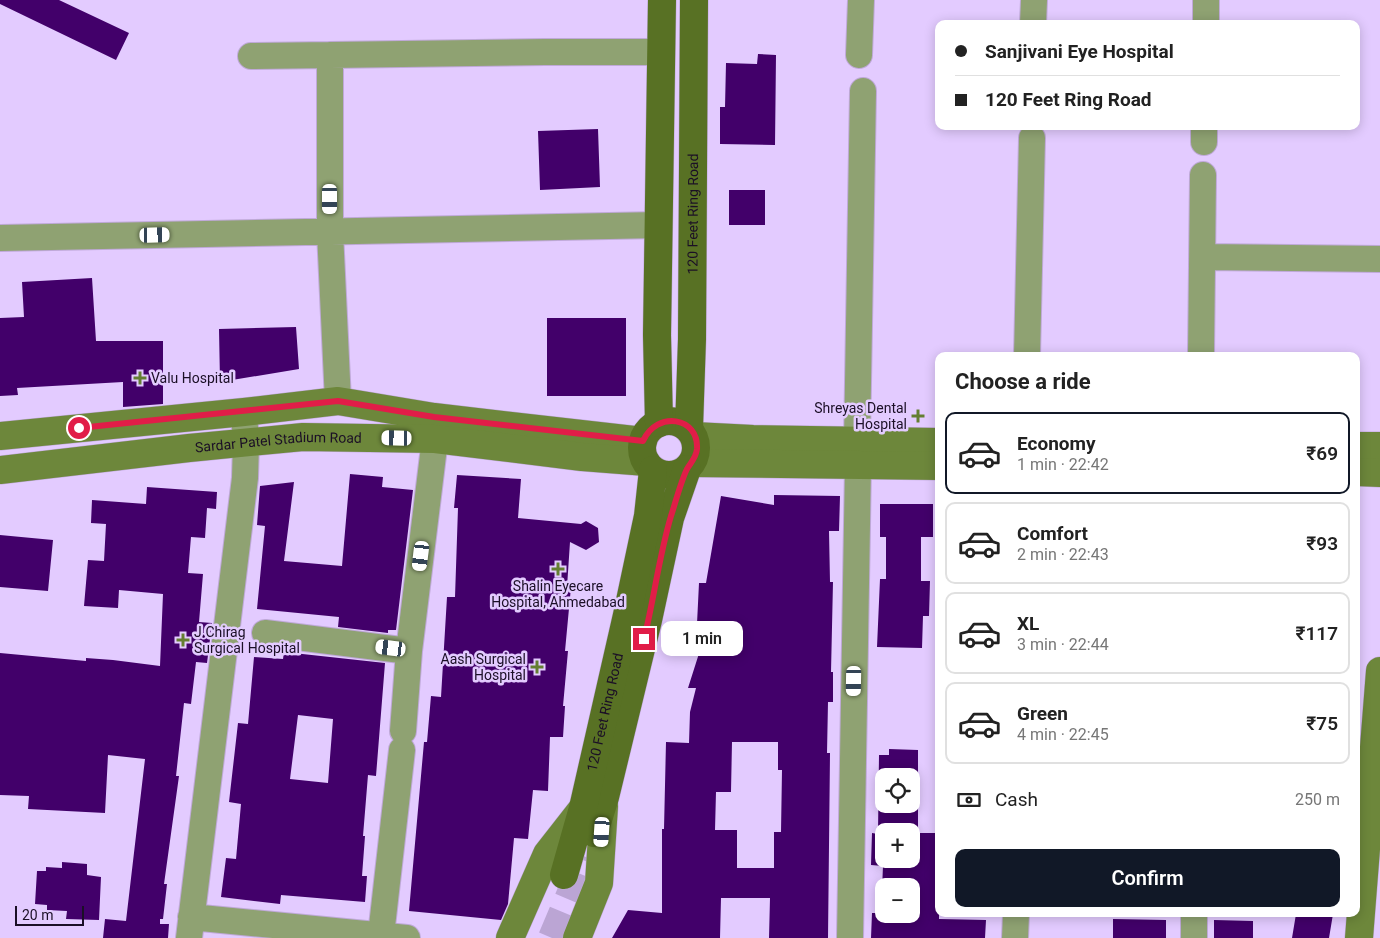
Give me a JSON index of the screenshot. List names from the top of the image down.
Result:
{
  "streets": {
    "main road": ["120 Feet Ring Road"],
    "street": ["Sardar Patel Stadium Road"]
  },
  "crossings": [
    ["120 Feet Ring Road", "Sardar Patel Stadium Road"]
  ],
  "places": {
    "health": [
      "Valu Hospital",
      "Shreyas Dental Hospital",
      "Shalin Eyecare Hospital, Ahmedabad",
      "J.Chirag Surgical Hospital",
      "Aash Surgical Hospital"
    ]
  },
  "scale_bar": "20 m",
  "page": {
    "banner": ["Sanjivani Eye Hospital", "120 Feet Ring Road"],
    "heading": "Choose a ride",
    "list": [
      {
        "name": "Economy",
        "note": "1 min · 22:42",
        "value": "₹69"
      },
      {
        "name": "Comfort",
        "note": "2 min · 22:43",
        "value": "₹93"
      },
      {
        "name": "XL",
        "note": "3 min · 22:44",
        "value": "₹117"
      },
      {
        "name": "Green",
        "note": "4 min · 22:45",
        "value": "₹75"
      }
    ],
    "bubble": "1 min",
    "map_buttons": ["+", "−"],
    "pay": ["Cash", "250 m"],
    "buttons": "Confirm",
    "scale": "20 m"
  }
}
